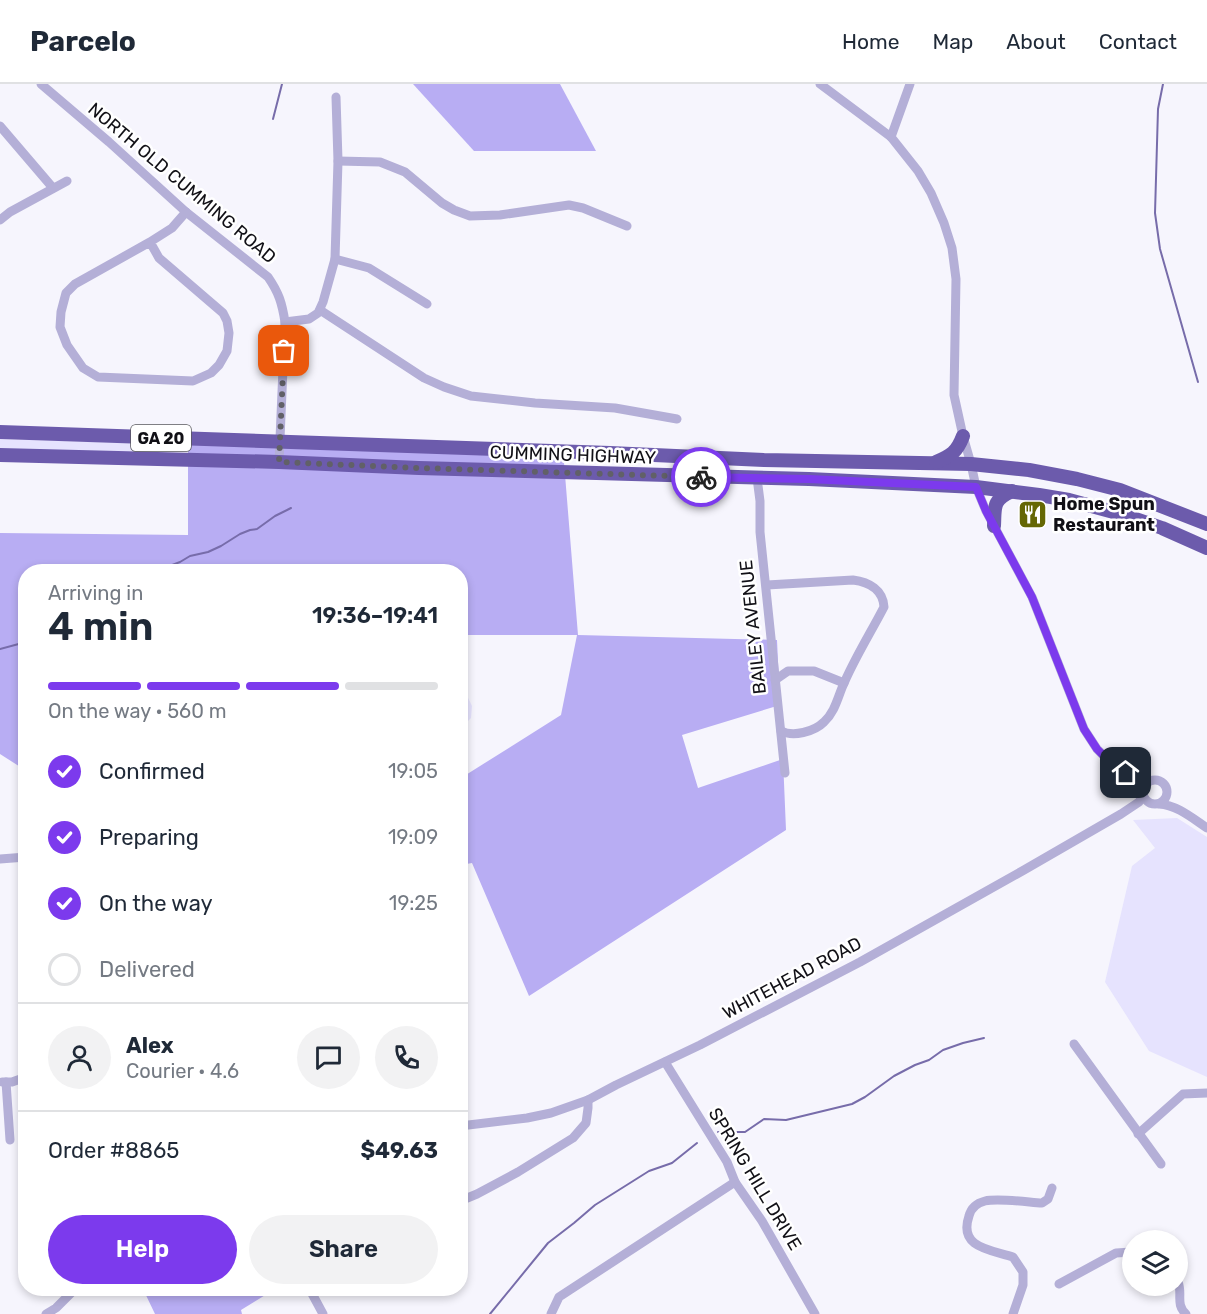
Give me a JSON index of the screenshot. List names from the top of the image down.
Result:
{
  "streets": {
    "highway": ["GA 20", "CUMMING HIGHWAY"],
    "street": [
      "NORTH OLD CUMMING ROAD",
      "BAILEY AVENUE",
      "WHITEHEAD ROAD",
      "SPRING HILL DRIVE"
    ]
  },
  "crossings": [
    ["NORTH OLD CUMMING ROAD", "CUMMING HIGHWAY"],
    ["CUMMING HIGHWAY", "BAILEY AVENUE"],
    ["WHITEHEAD ROAD", "SPRING HILL DRIVE"]
  ],
  "places": {
    "restaurant": ["Home Spun Restaurant"]
  },
  "page": {
    "header": "Parcelo",
    "nav": [
      "Home",
      "Map",
      "About",
      "Contact"
    ],
    "heading": ["4 min", "Arriving in", "19:36–19:41"],
    "panel": [
      "Alex",
      "Courier · 4.6",
      "Order #8865",
      "$49.63"
    ],
    "bar": "On the way · 560 m",
    "list": [
      ["Confirmed", "19:05"],
      ["Preparing", "19:09"],
      ["On the way", "19:25"],
      "Delivered"
    ],
    "buttons": ["Help", "Share"]
  }
}
